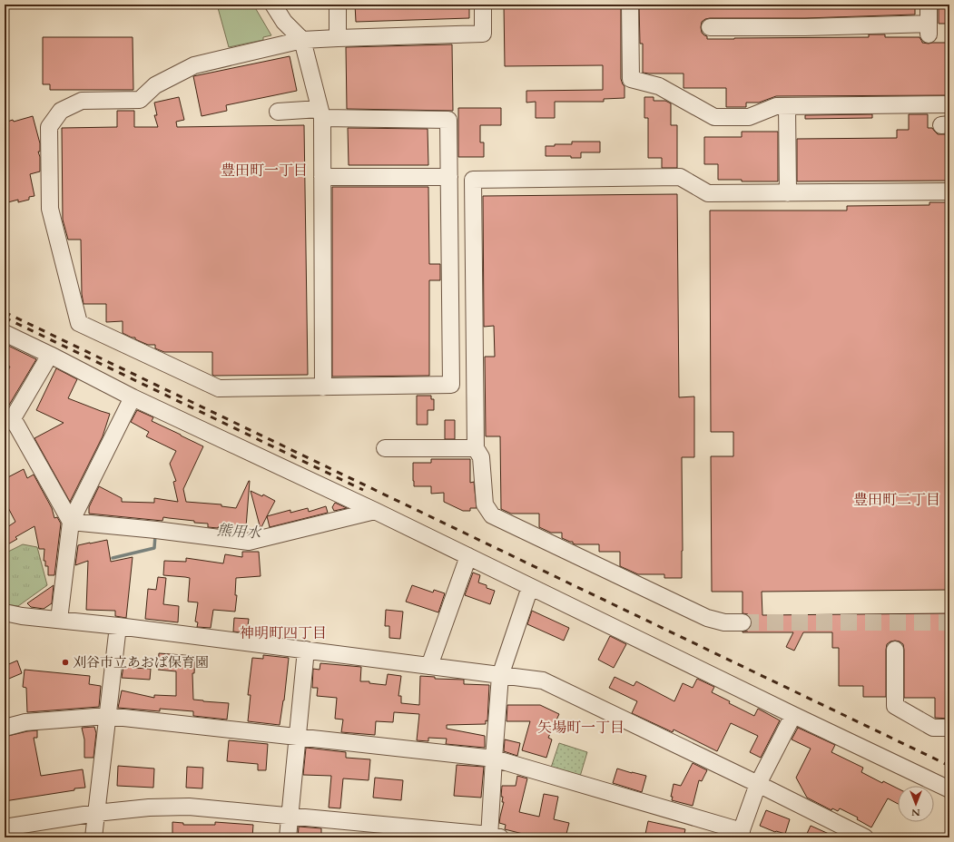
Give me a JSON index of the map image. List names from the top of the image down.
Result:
{
  "districts": [
    "豊田町一丁目",
    "豊田町二丁目",
    "神明町四丁目",
    "矢場町一丁目"
  ],
  "water": ["熊用水"],
  "places": ["刈谷市立あおば保育園"],
  "north": "bottom"
}
